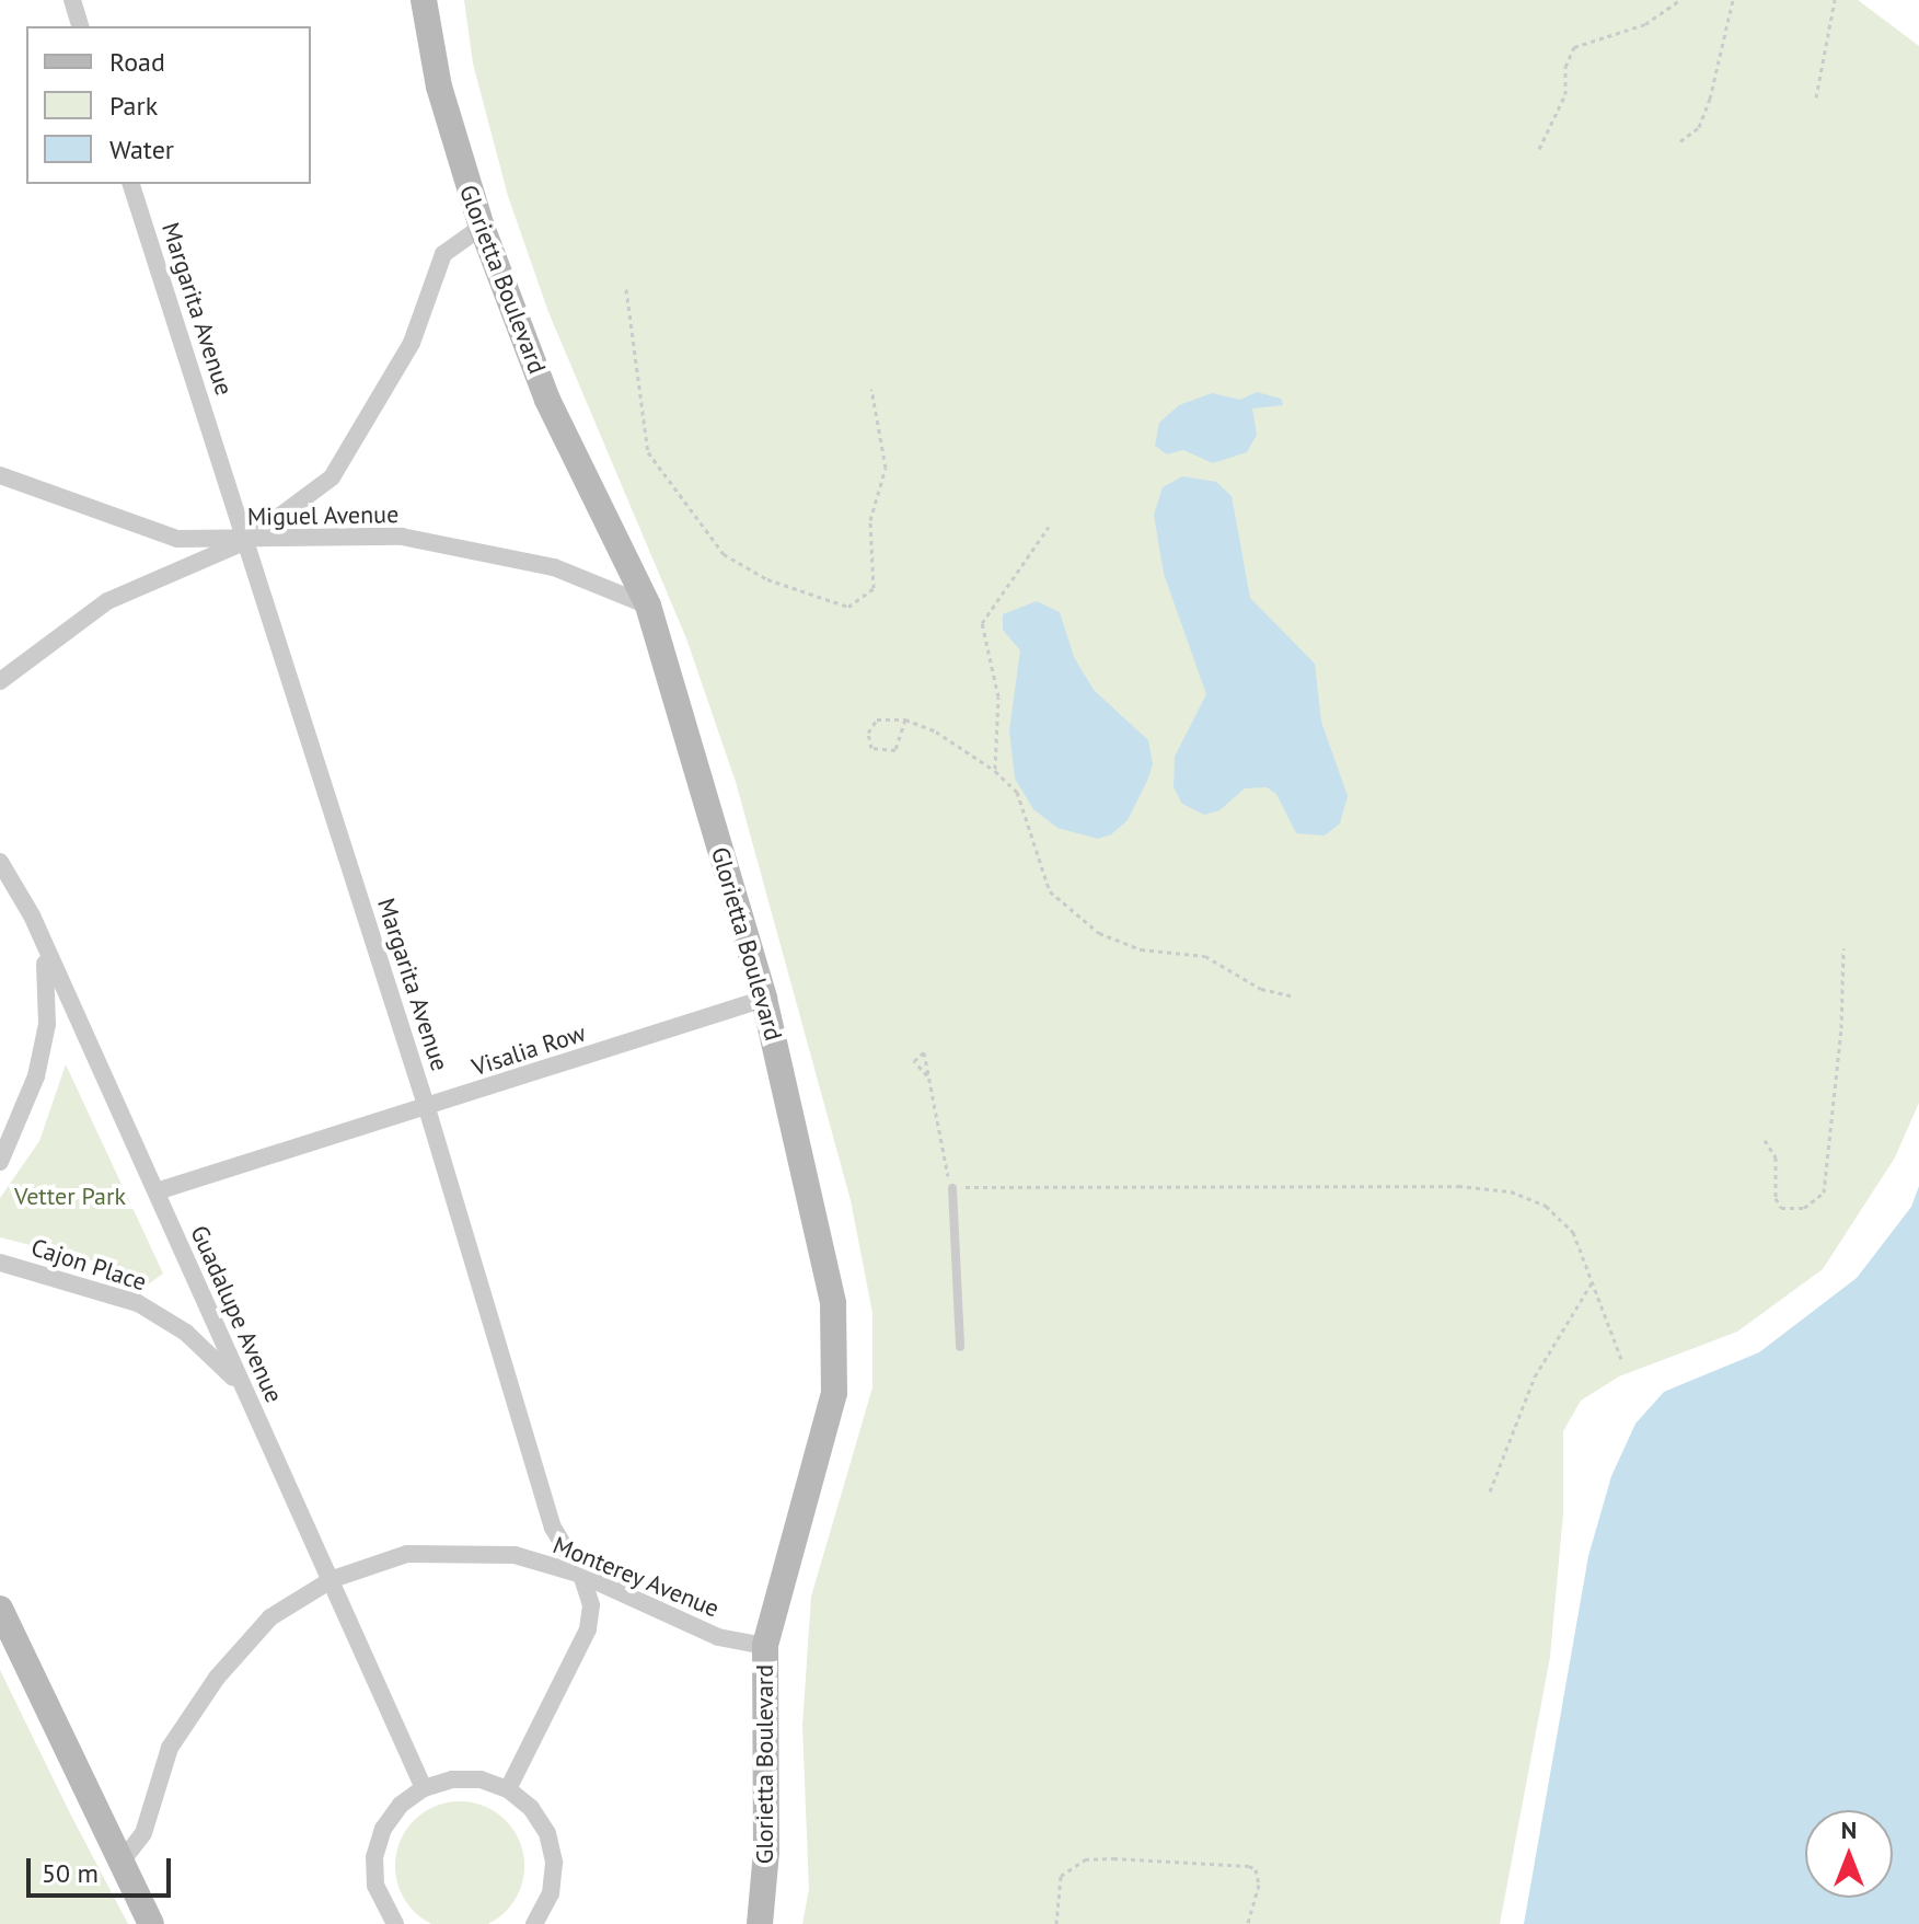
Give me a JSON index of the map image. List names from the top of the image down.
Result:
{
  "streets": {
    "street": [
      "Glorietta Boulevard",
      "Margarita Avenue",
      "Miguel Avenue",
      "Visalia Row",
      "Cajon Place",
      "Guadalupe Avenue",
      "Monterey Avenue"
    ]
  },
  "crossings": [
    ["Glorietta Boulevard", "Miguel Avenue"],
    ["Glorietta Boulevard", "Visalia Row"],
    ["Glorietta Boulevard", "Monterey Avenue"],
    ["Margarita Avenue", "Miguel Avenue"],
    ["Margarita Avenue", "Visalia Row"],
    ["Margarita Avenue", "Monterey Avenue"],
    ["Visalia Row", "Guadalupe Avenue"],
    ["Cajon Place", "Guadalupe Avenue"],
    ["Guadalupe Avenue", "Monterey Avenue"]
  ],
  "parks": ["Vetter Park"],
  "legend": ["Road", "Park", "Water"],
  "scale_bar": "50 m",
  "north": "top"
}
